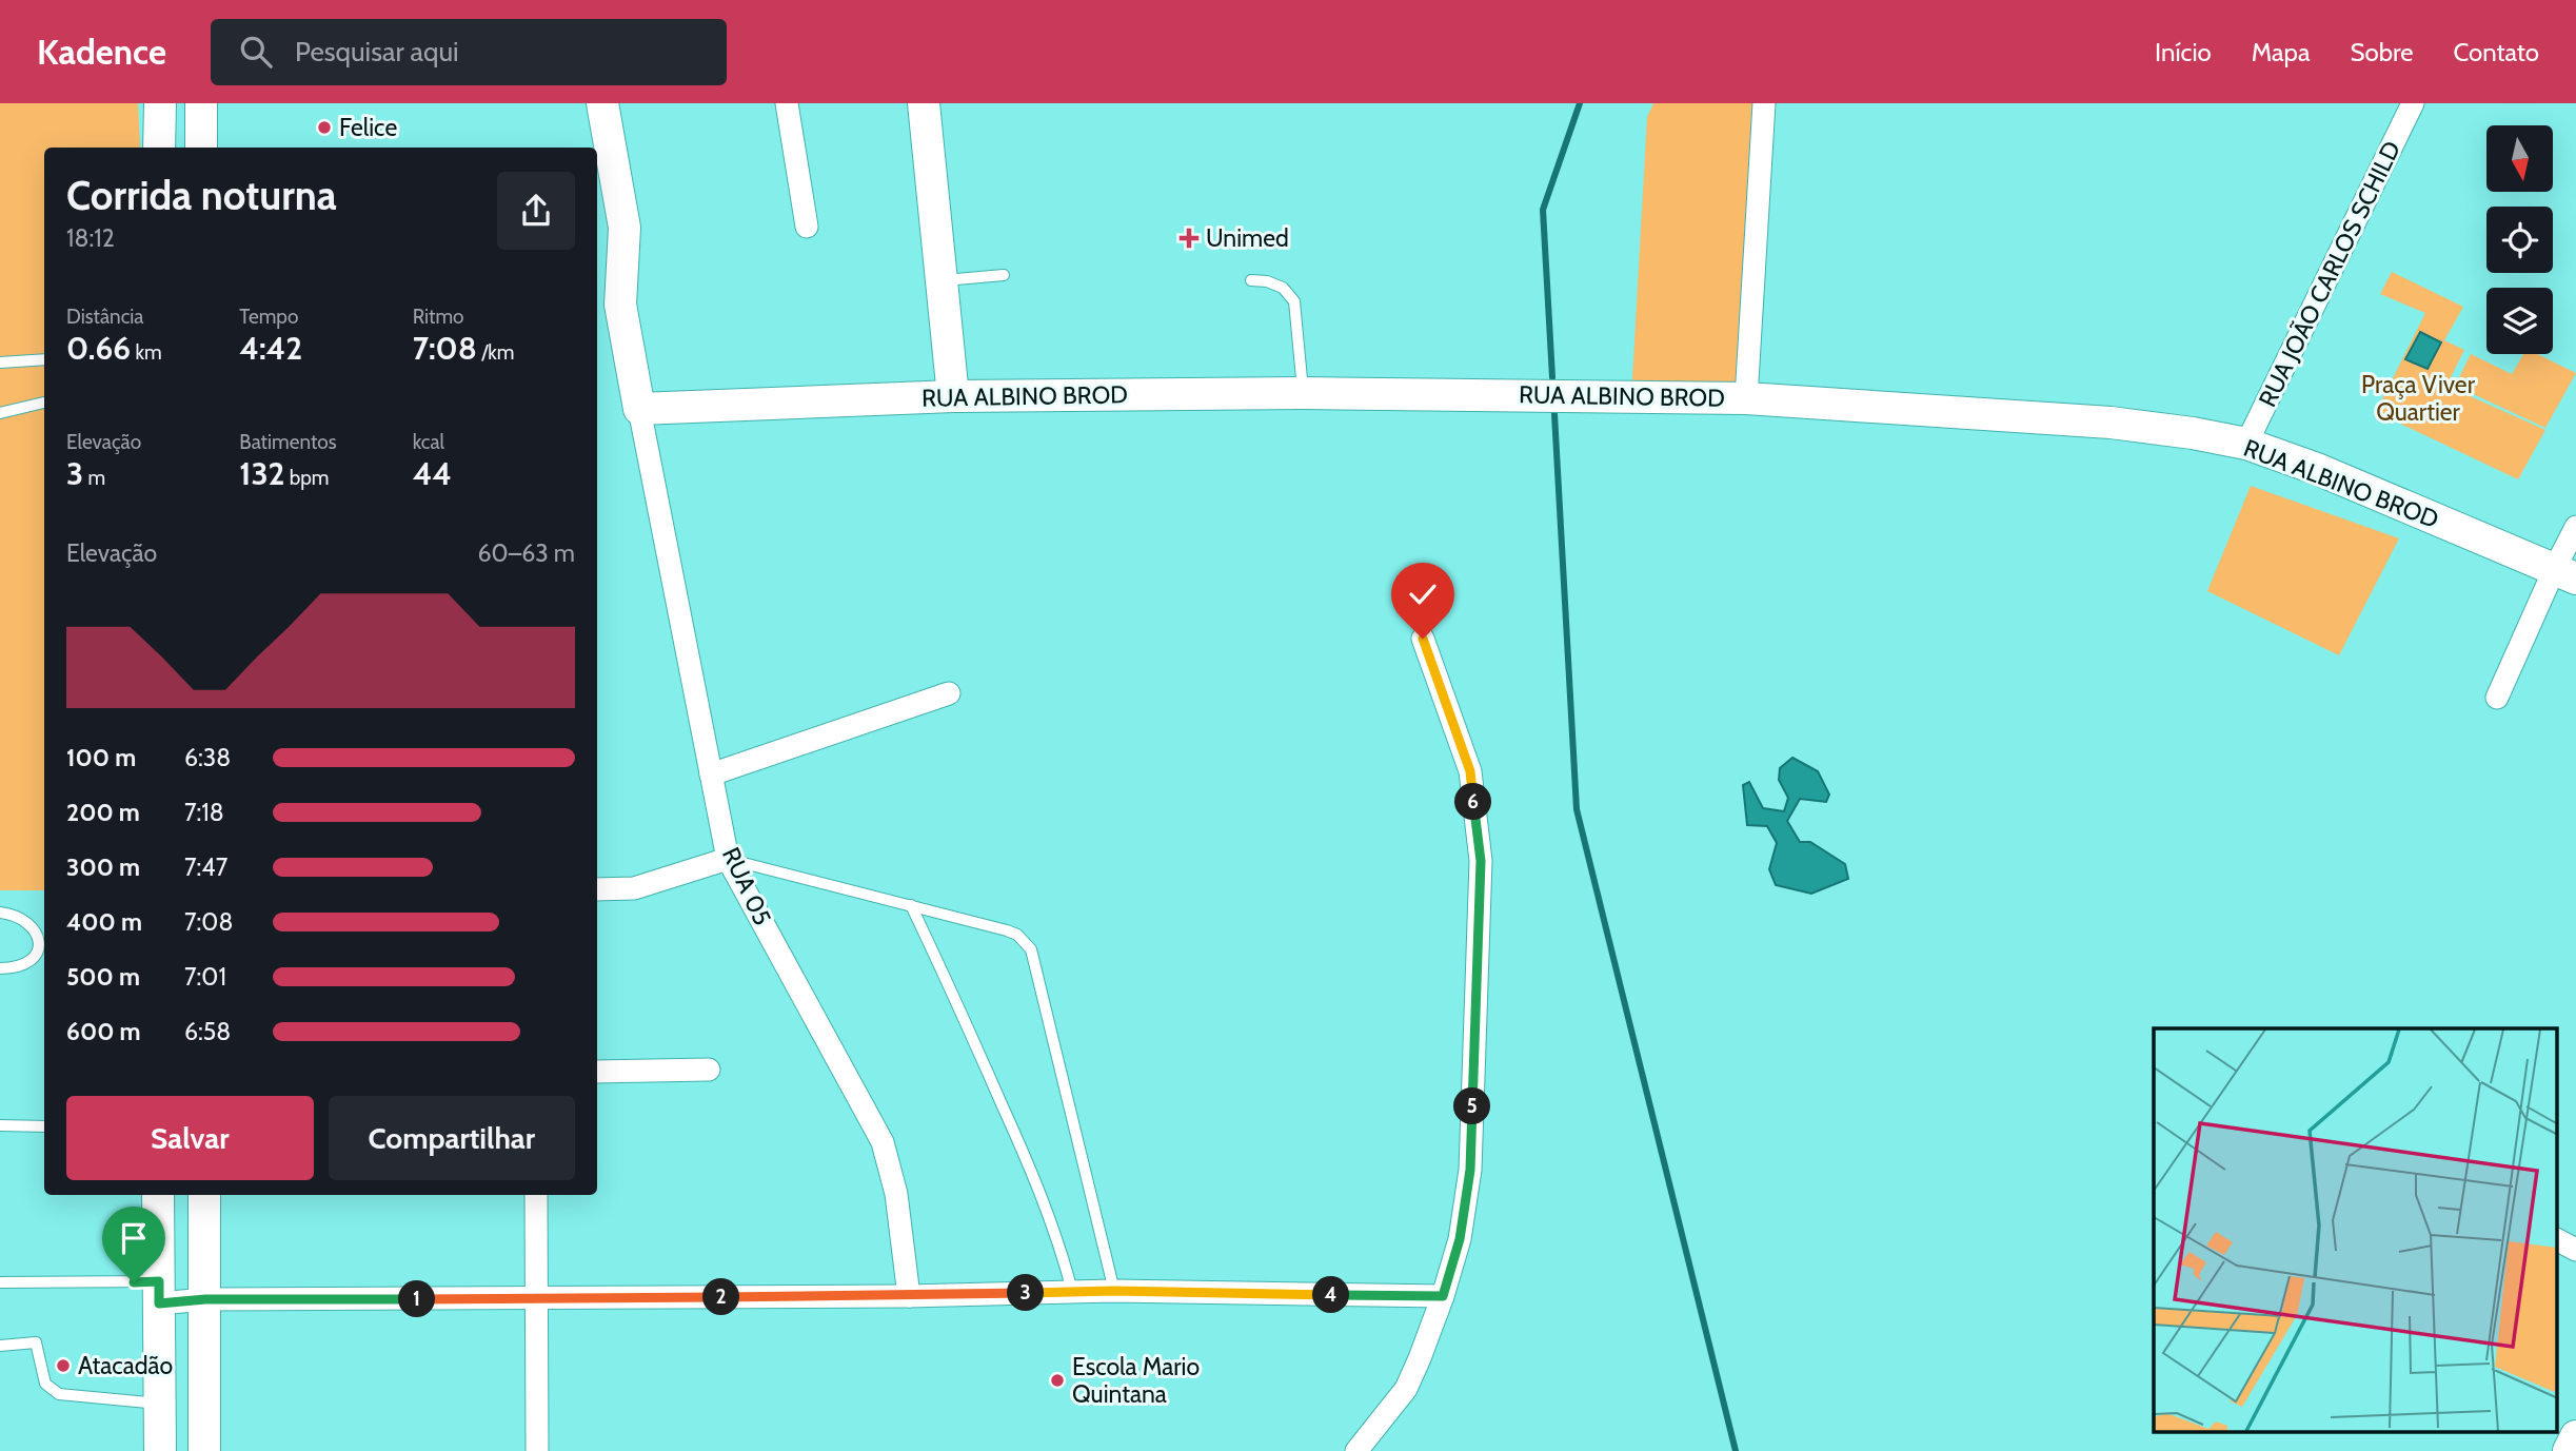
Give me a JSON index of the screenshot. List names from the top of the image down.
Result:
{
  "streets": {
    "street": ["RUA JOÃO CARLOS SCHILD", "RUA ALBINO BROD", "RUA 05"]
  },
  "crossings": [
    ["RUA JOÃO CARLOS SCHILD", "RUA ALBINO BROD"],
    ["RUA ALBINO BROD", "RUA 05"]
  ],
  "parks": ["Praça Viver Quartier"],
  "places": {
    "other": ["Felice", "Atacadão", "Escola Mario Quintana"],
    "health": ["Unimed"]
  },
  "north": "bottom",
  "page": {
    "header": "Kadence",
    "search": "Pesquisar aqui",
    "nav": [
      "Início",
      "Mapa",
      "Sobre",
      "Contato"
    ],
    "heading": ["Corrida noturna", "18:12"],
    "stats": [
      ["Distância", "0.66 km"],
      ["Tempo", "4:42"],
      ["Ritmo", "7:08 /km"],
      ["Elevação", "3 m"],
      ["Batimentos", "132 bpm"],
      ["kcal", "44"]
    ],
    "chart": ["Elevação", "60–63 m"],
    "list": [
      {
        "name": "100 m",
        "note": "6:38"
      },
      {
        "name": "200 m",
        "note": "7:18"
      },
      {
        "name": "300 m",
        "note": "7:47"
      },
      {
        "name": "400 m",
        "note": "7:08"
      },
      {
        "name": "500 m",
        "note": "7:01"
      },
      {
        "name": "600 m",
        "note": "6:58"
      }
    ],
    "pins": [
      "6",
      "5",
      "3",
      "4",
      "2",
      "1"
    ],
    "buttons": ["Salvar", "Compartilhar"]
  }
}
